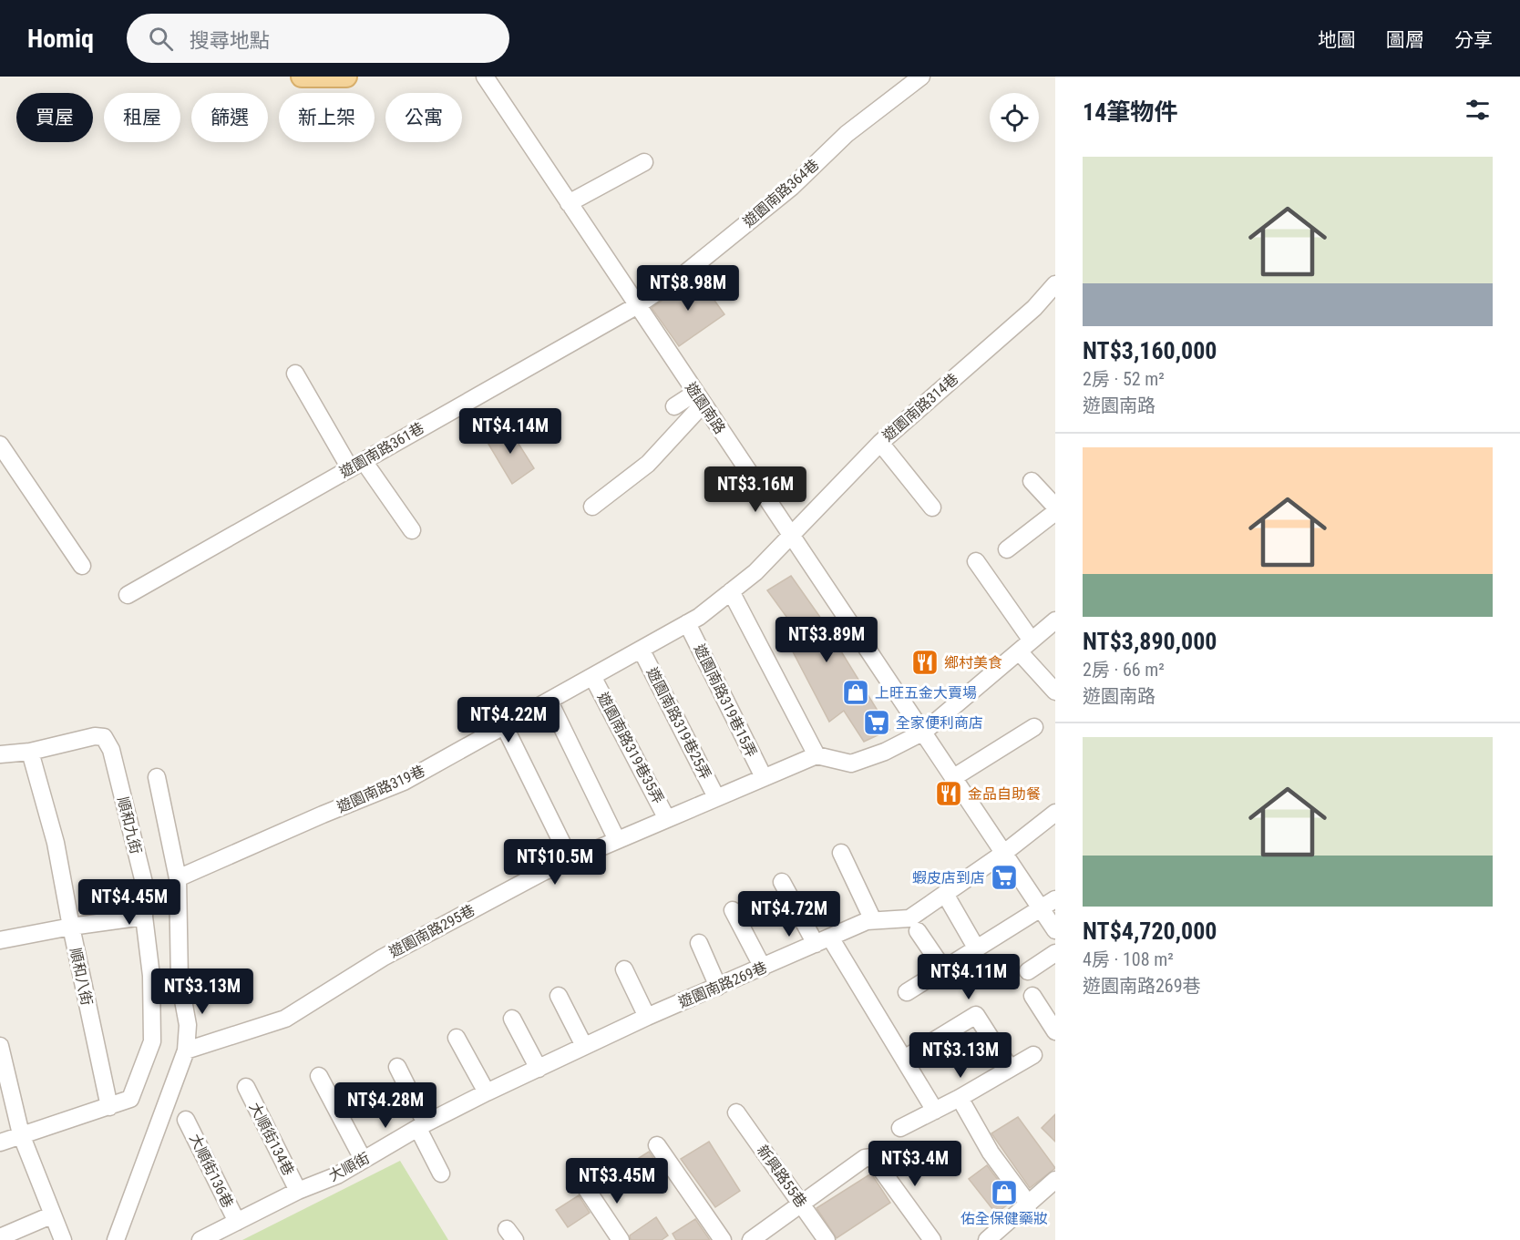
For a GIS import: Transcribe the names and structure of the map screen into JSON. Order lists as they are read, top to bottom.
{
  "streets": {
    "street": [
      "遊園南路364巷",
      "遊園南路314巷",
      "遊園南路",
      "遊園南路361巷",
      "遊園南路319巷15弄",
      "遊園南路319巷25弄",
      "遊園南路319巷35弄",
      "遊園南路319巷",
      "順和九街",
      "遊園南路295巷",
      "順和八街",
      "遊園南路269巷",
      "大順街134巷",
      "大順街",
      "大順街136巷",
      "新興路55巷"
    ]
  },
  "crossings": [
    ["遊園南路364巷", "遊園南路"],
    ["遊園南路364巷", "遊園南路361巷"],
    ["遊園南路314巷", "遊園南路"],
    ["遊園南路314巷", "遊園南路319巷"],
    ["遊園南路", "遊園南路361巷"],
    ["遊園南路", "遊園南路319巷"],
    ["遊園南路", "遊園南路269巷"],
    ["遊園南路319巷15弄", "遊園南路319巷"],
    ["遊園南路319巷15弄", "遊園南路295巷"],
    ["遊園南路319巷25弄", "遊園南路319巷"],
    ["遊園南路319巷25弄", "遊園南路295巷"],
    ["遊園南路319巷35弄", "遊園南路319巷"],
    ["遊園南路319巷35弄", "遊園南路295巷"],
    ["順和九街", "順和八街"],
    ["遊園南路269巷", "大順街"],
    ["大順街134巷", "大順街"],
    ["大順街", "大順街136巷"]
  ],
  "places": {
    "restaurant": ["鄉村美食", "金品自助餐"],
    "shop": ["上旺五金大賣場", "佑全保健藥妝"],
    "supermarket": ["全家便利商店", "蝦皮店到店"]
  },
  "page": {
    "header": "Homiq",
    "search": "搜尋地點",
    "nav": ["地圖", "圖層", "分享"],
    "heading": "14筆物件",
    "chip": [
      "買屋",
      "租屋",
      "篩選",
      "新上架",
      "公寓"
    ],
    "list": [
      {
        "name": "NT$3,160,000",
        "note": "2房 · 52 m² · 遊園南路"
      },
      {
        "name": "NT$3,890,000",
        "note": "2房 · 66 m² · 遊園南路"
      },
      {
        "name": "NT$4,720,000",
        "note": "4房 · 108 m² · 遊園南路269巷"
      }
    ],
    "price": [
      "NT$8.98M",
      "NT$4.14M",
      "NT$3.16M",
      "NT$3.89M",
      "NT$4.22M",
      "NT$10.5M",
      "NT$4.45M",
      "NT$4.72M",
      "NT$4.11M",
      "NT$3.13M",
      "NT$3.13M",
      "NT$4.28M",
      "NT$3.4M",
      "NT$3.45M"
    ]
  }
}
